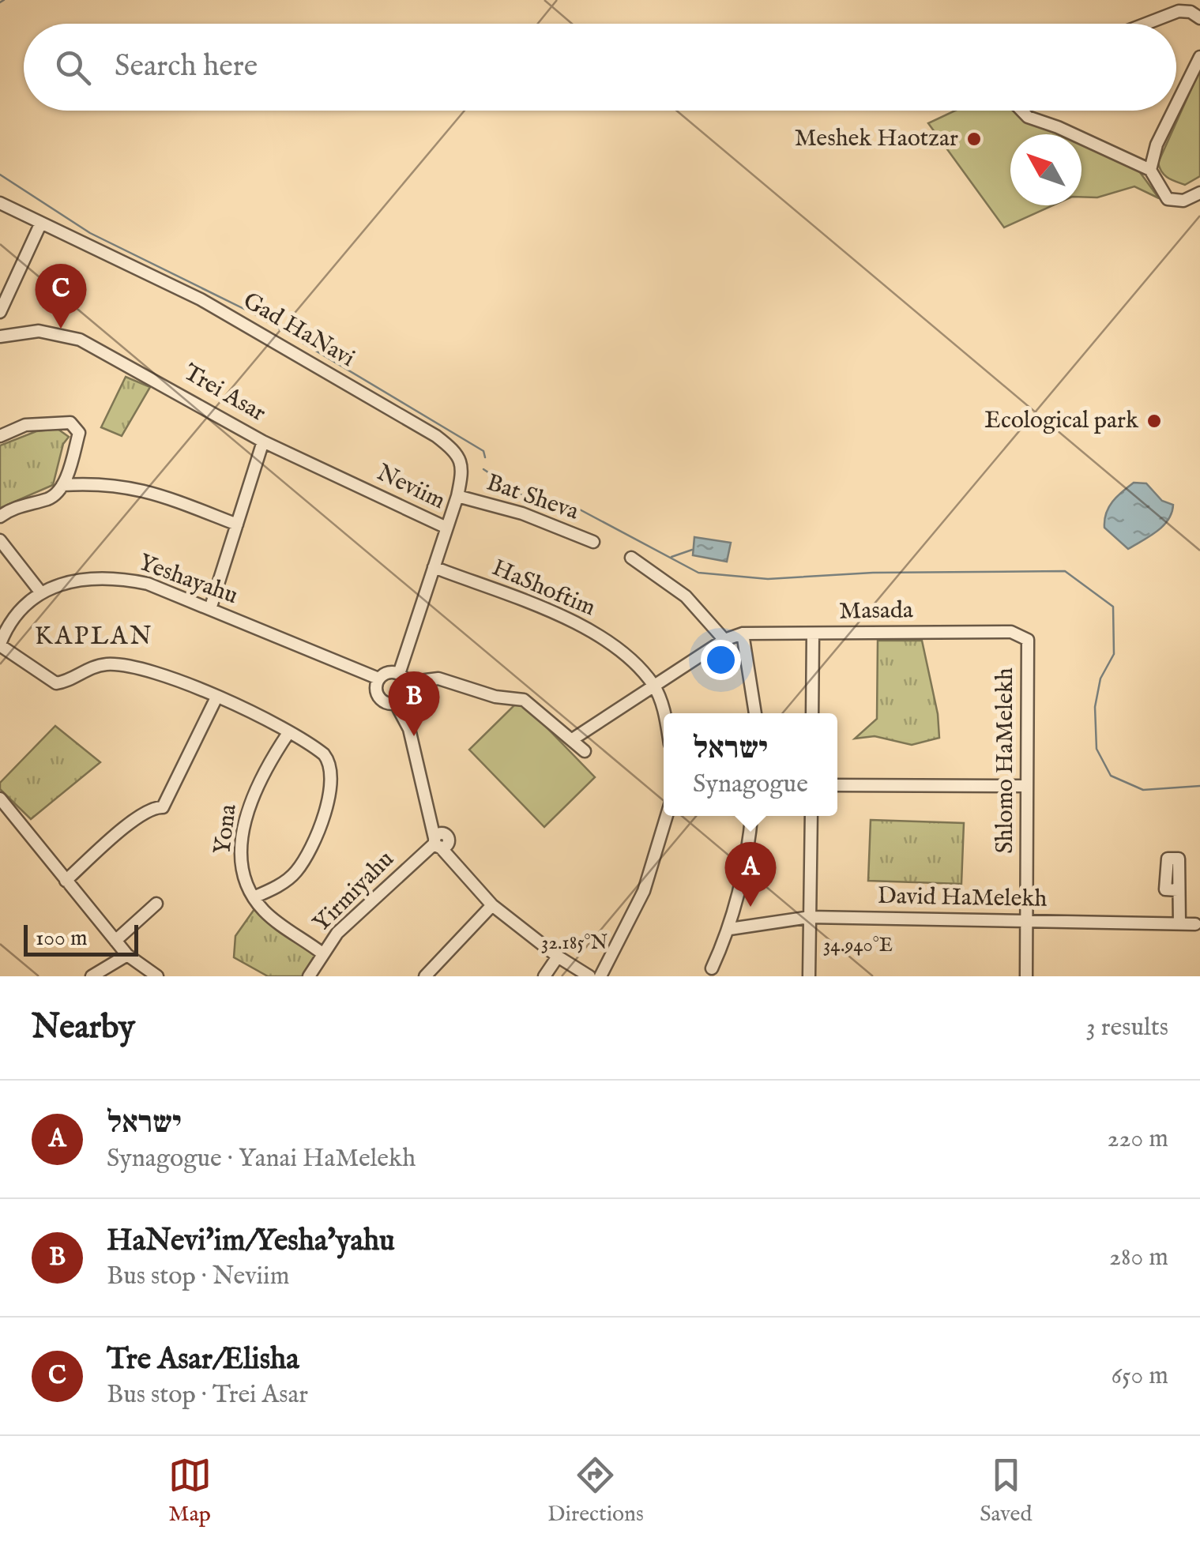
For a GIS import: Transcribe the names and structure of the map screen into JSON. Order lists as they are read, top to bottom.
{
  "streets": {
    "street": [
      "Gad HaNavi",
      "Trei Asar",
      "Neviim",
      "Bat Sheva",
      "Yeshayahu",
      "HaShoftim",
      "Masada",
      "Shlomo HaMelekh",
      "Yona",
      "Yirmiyahu",
      "David HaMelekh"
    ]
  },
  "crossings": [
    ["Gad HaNavi", "Neviim"],
    ["Gad HaNavi", "Bat Sheva"],
    ["Trei Asar", "Neviim"],
    ["Trei Asar", "Yeshayahu"],
    ["Neviim", "Yeshayahu"],
    ["Neviim", "HaShoftim"],
    ["HaShoftim", "Masada"],
    ["Masada", "Shlomo HaMelekh"],
    ["Shlomo HaMelekh", "David HaMelekh"],
    ["Yona", "Yirmiyahu"]
  ],
  "districts": ["KAPLAN"],
  "places": ["Meshek Haotzar", "Ecological park"],
  "scale_bar": "100 m",
  "north": "top left",
  "page": {
    "search": "Search here",
    "pins": ["C", "B", "A"],
    "popup": ["ישראל", "Synagogue"],
    "scale": "100 m",
    "heading": ["Nearby", "3 results"],
    "list": [
      {
        "mark": "A",
        "name": "ישראל",
        "note": "Synagogue · Yanai HaMelekh",
        "value": "220 m"
      },
      {
        "mark": "B",
        "name": "HaNevi'im/Yesha'yahu",
        "note": "Bus stop · Neviim",
        "value": "280 m"
      },
      {
        "mark": "C",
        "name": "Tre Asar/Elisha",
        "note": "Bus stop · Trei Asar",
        "value": "650 m"
      }
    ],
    "nav": ["Map", "Directions", "Saved"]
  },
  "coordinates": ["32.185°N", "34.940°E"]
}
